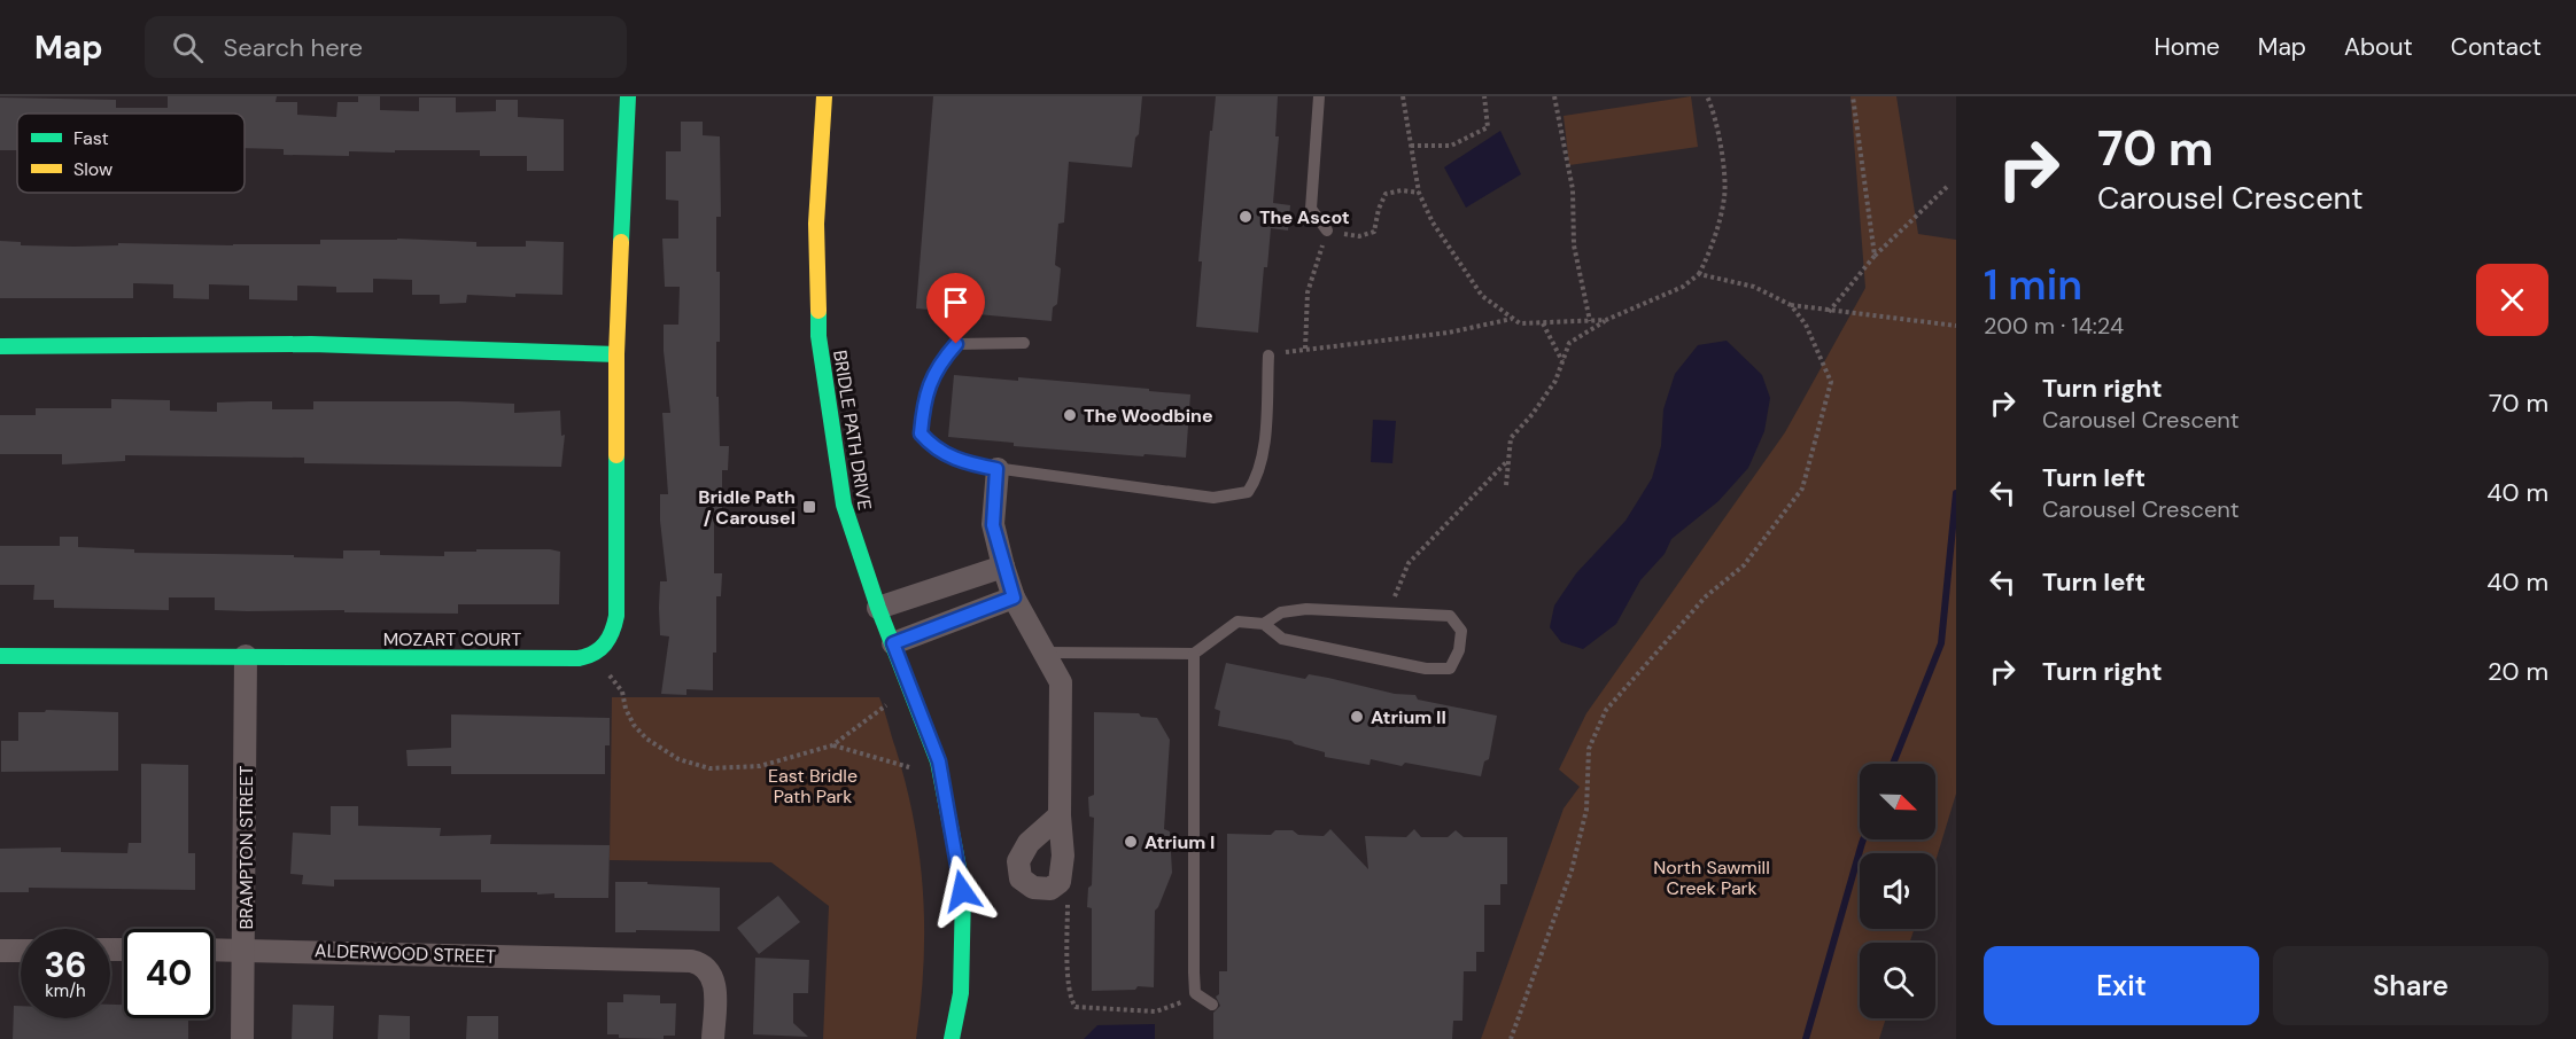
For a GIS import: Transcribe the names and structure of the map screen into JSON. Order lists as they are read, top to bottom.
{
  "streets": {
    "street": [
      "BRIDLE PATH DRIVE",
      "MOZART COURT",
      "BRAMPTON STREET",
      "ALDERWOOD STREET"
    ]
  },
  "crossings": [
    ["MOZART COURT", "BRAMPTON STREET"],
    ["BRAMPTON STREET", "ALDERWOOD STREET"]
  ],
  "parks": ["East Bridle Path Park", "North Sawmill Creek Park"],
  "places": {
    "other": [
      "The Ascot",
      "The Woodbine",
      "Atrium II",
      "Atrium I"
    ],
    "transit": ["Bridle Path / Carousel"]
  },
  "legend": ["Fast", "Slow"],
  "north": "bottom right",
  "page": {
    "header": "Map",
    "search": "Search here",
    "nav": [
      "Home",
      "Map",
      "About",
      "Contact"
    ],
    "turn": ["70 m", "Carousel Crescent"],
    "heading": ["1 min", "200 m · 14:24"],
    "list": [
      {
        "name": "Turn right",
        "note": "Carousel Crescent",
        "value": "70 m"
      },
      {
        "name": "Turn left",
        "note": "Carousel Crescent",
        "value": "40 m"
      },
      {
        "name": "Turn left",
        "value": "40 m"
      },
      {
        "name": "Turn right",
        "value": "20 m"
      }
    ],
    "speed": "36 km/h",
    "limit": "40",
    "buttons": ["Exit", "Share"]
  }
}
